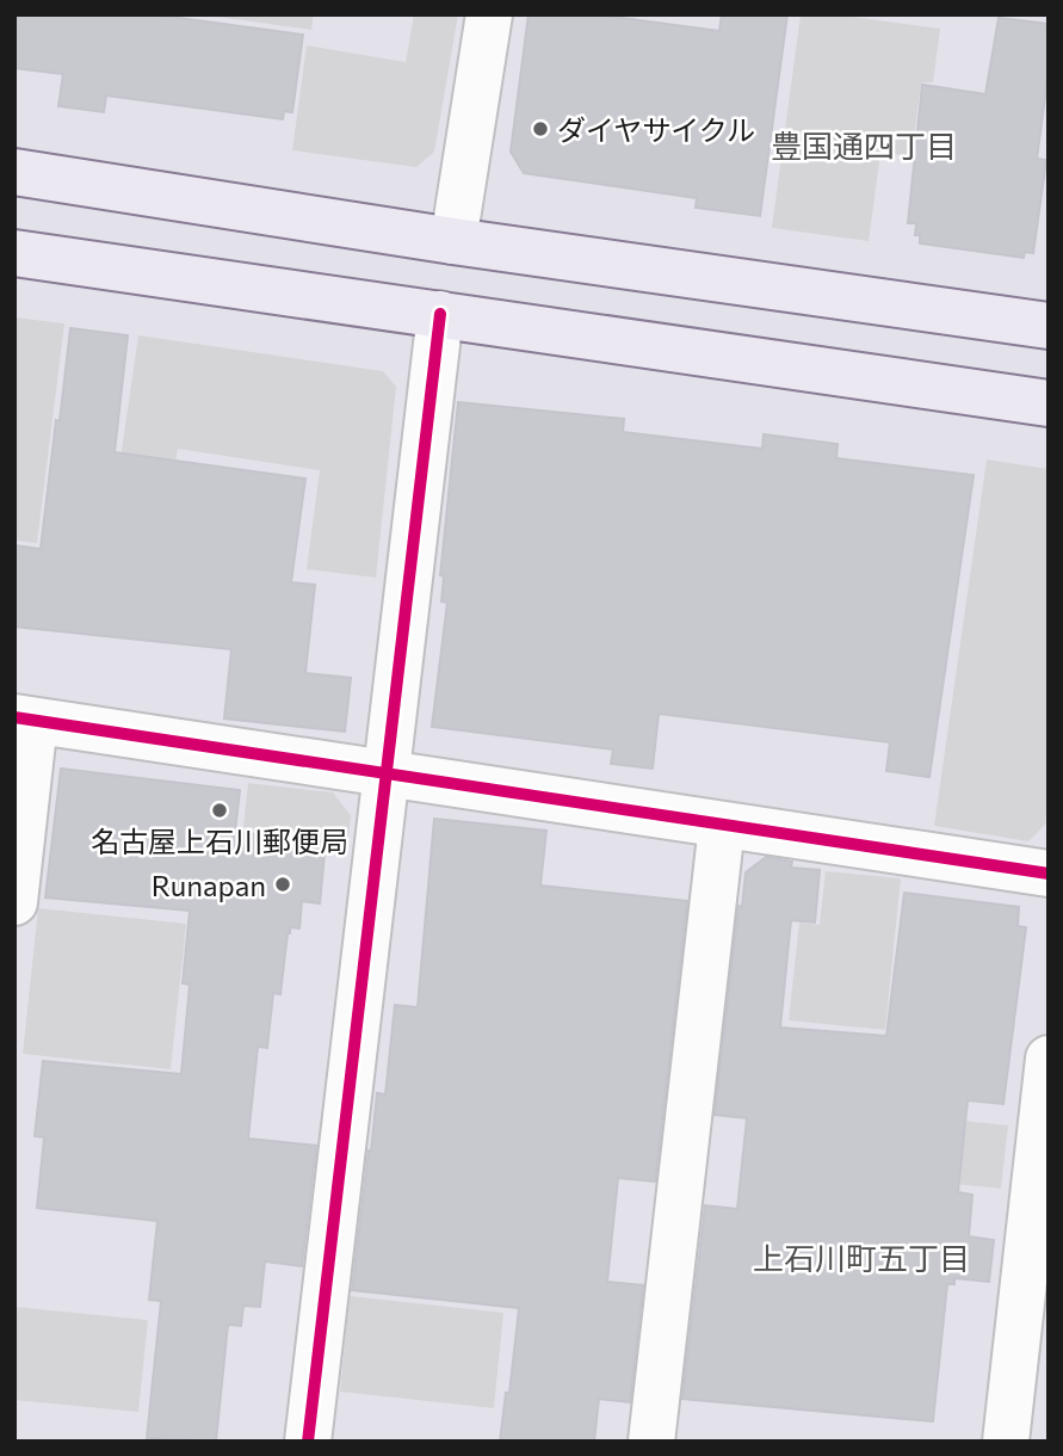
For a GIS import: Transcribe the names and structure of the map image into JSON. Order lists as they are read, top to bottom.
{
  "districts": ["豊国通四丁目", "上石川町五丁目"],
  "places": ["ダイヤサイクル", "名古屋上石川郵便局", "Runapan"]
}
